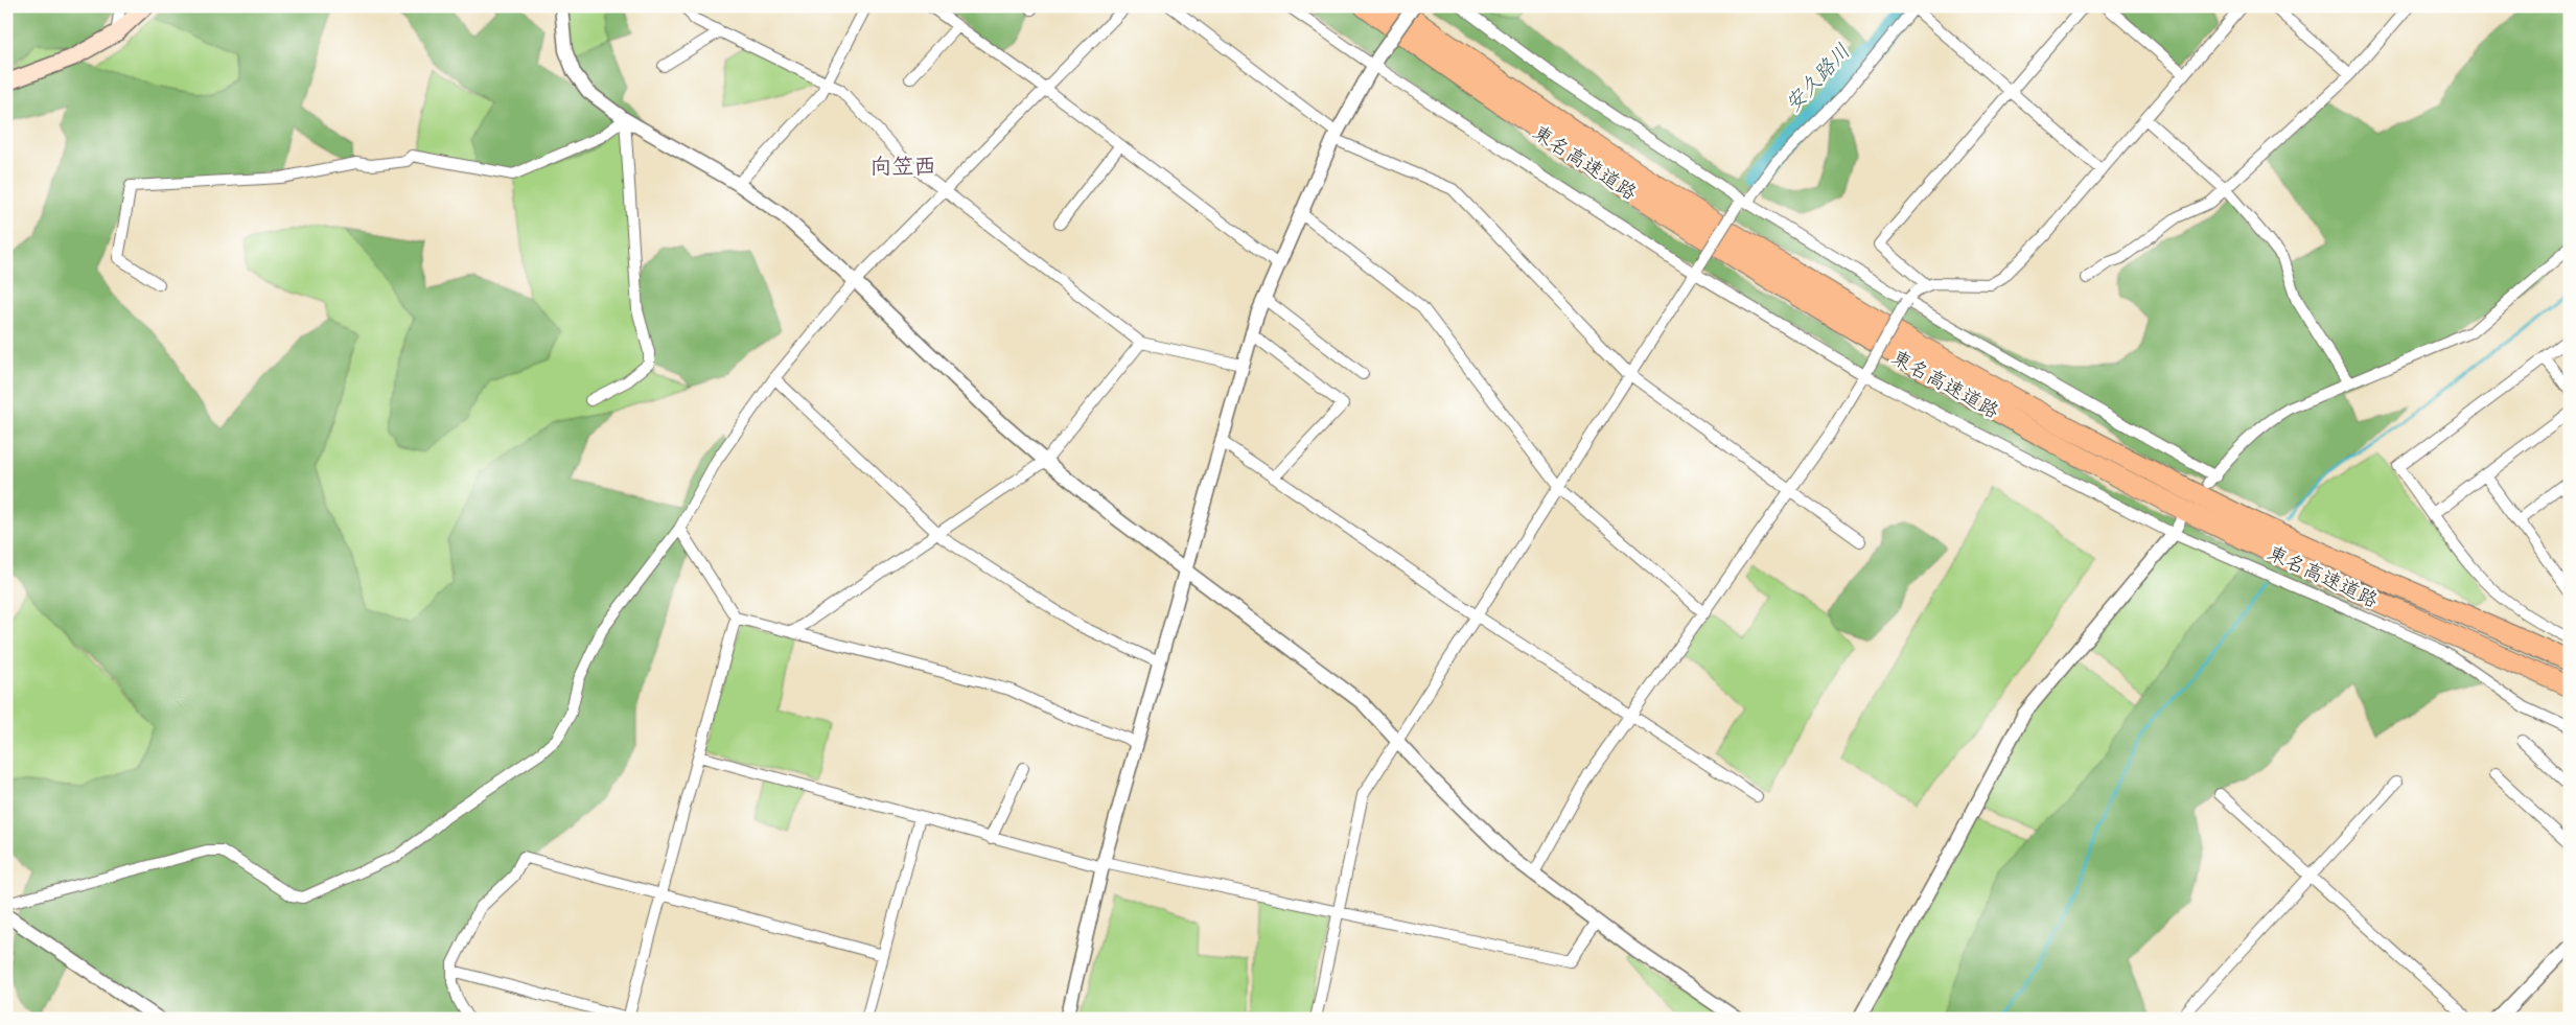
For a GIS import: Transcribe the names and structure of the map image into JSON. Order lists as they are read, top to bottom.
{
  "streets": {
    "highway": ["東名高速道路"]
  },
  "districts": ["向笠西"],
  "water": ["安久路川"]
}
